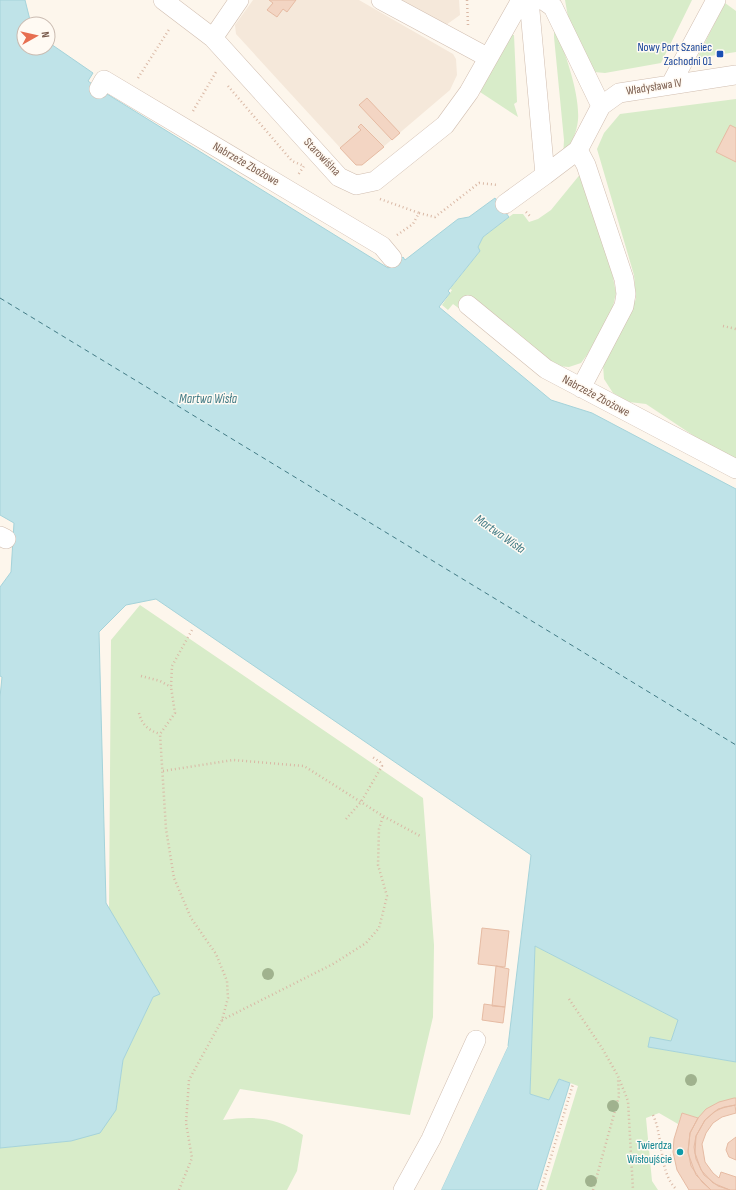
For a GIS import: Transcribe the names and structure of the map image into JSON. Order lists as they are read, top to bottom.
{
  "streets": {
    "street": ["Władysława IV", "Starowiślna", "Nabrzeże Zbożowe"]
  },
  "water": ["Martwa Wisła"],
  "places": {
    "transit": ["Nowy Port Szaniec Zachodni 01"],
    "other": ["Twierdza Wisłoujście"]
  },
  "north": "right"
}
